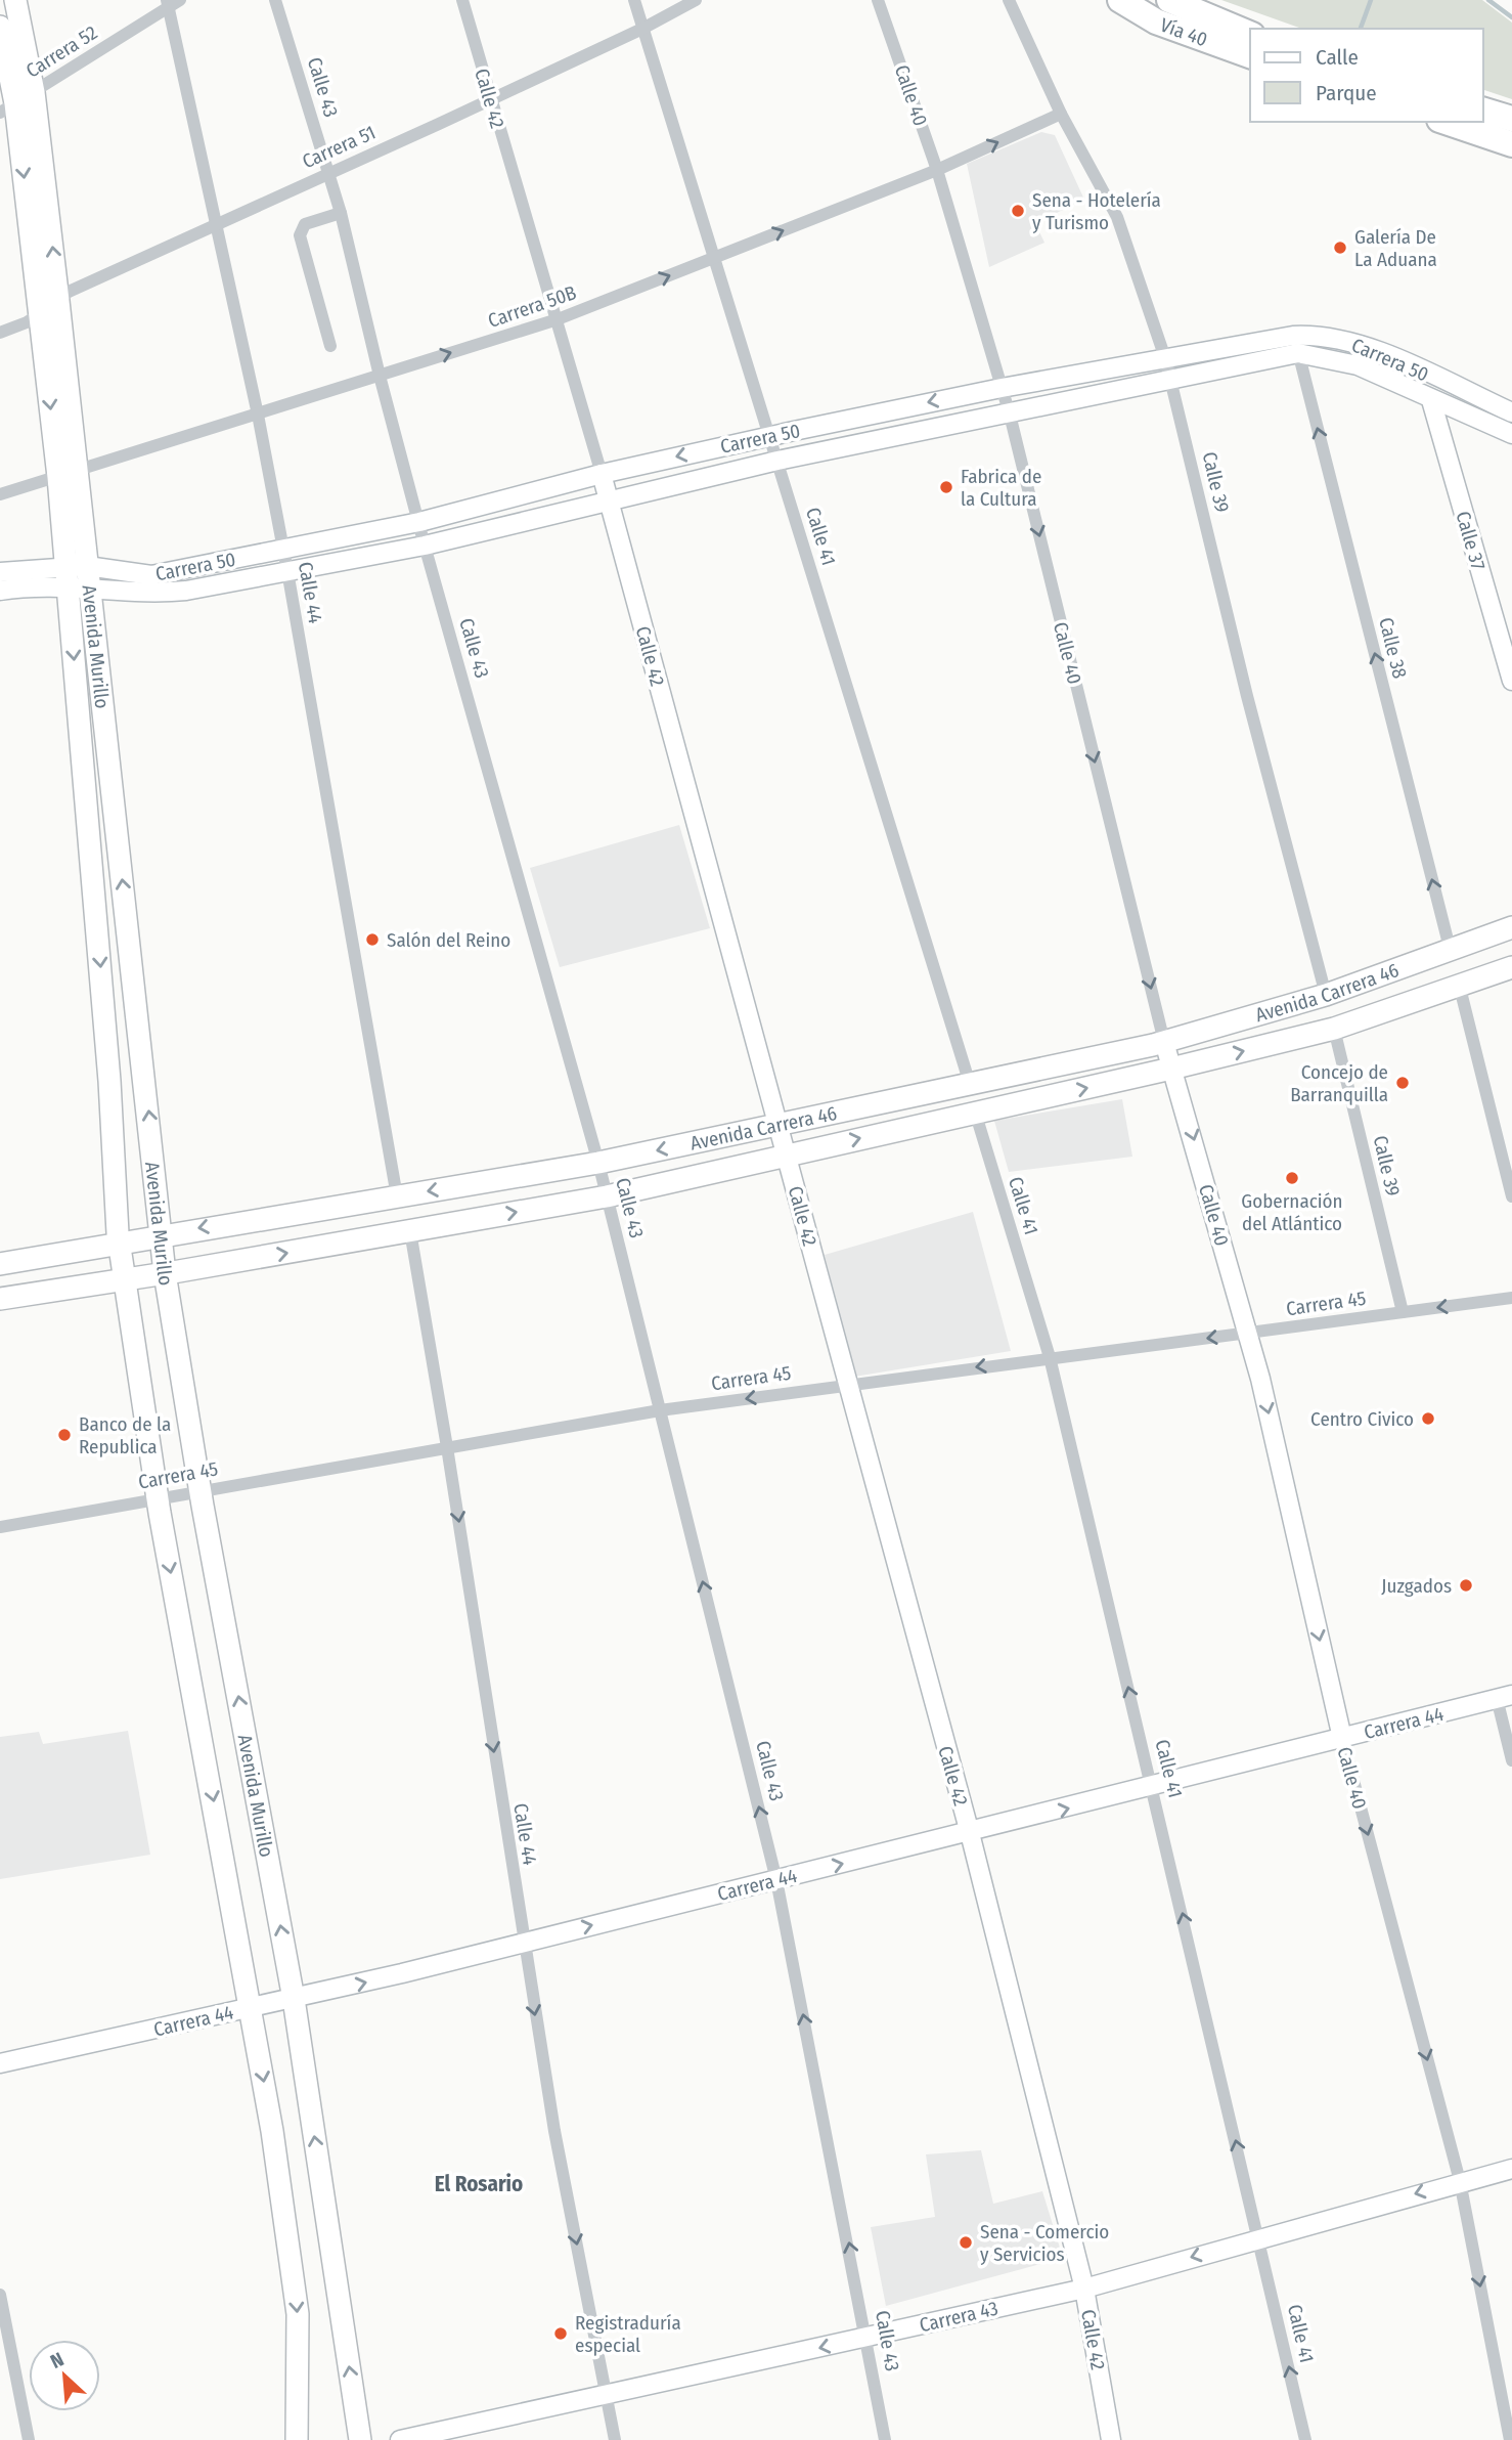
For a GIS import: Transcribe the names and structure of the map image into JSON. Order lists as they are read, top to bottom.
{
  "streets": {
    "highway": ["Vía 40"],
    "main road": ["Avenida Murillo", "Avenida Carrera 46"],
    "street": [
      "Carrera 52",
      "Calle 43",
      "Calle 40",
      "Calle 42",
      "Carrera 51",
      "Carrera 50B",
      "Carrera 50",
      "Calle 39",
      "Calle 41",
      "Calle 37",
      "Calle 44",
      "Calle 38",
      "Carrera 45",
      "Carrera 44",
      "Carrera 43"
    ]
  },
  "crossings": [
    ["Carrera 52", "Calle 44"],
    ["Carrera 52", "Avenida Murillo"],
    ["Calle 43", "Carrera 51"],
    ["Calle 43", "Carrera 50B"],
    ["Calle 43", "Carrera 50"],
    ["Calle 43", "Avenida Carrera 46"],
    ["Calle 43", "Carrera 45"],
    ["Calle 43", "Carrera 44"],
    ["Calle 43", "Carrera 43"],
    ["Calle 40", "Carrera 50B"],
    ["Calle 40", "Carrera 50"],
    ["Calle 40", "Avenida Carrera 46"],
    ["Calle 40", "Carrera 45"],
    ["Calle 40", "Carrera 44"],
    ["Calle 40", "Carrera 43"],
    ["Calle 42", "Carrera 51"],
    ["Calle 42", "Carrera 50B"],
    ["Calle 42", "Carrera 50"],
    ["Calle 42", "Avenida Carrera 46"],
    ["Calle 42", "Carrera 45"],
    ["Calle 42", "Carrera 44"],
    ["Calle 42", "Carrera 43"],
    ["Carrera 51", "Calle 41"],
    ["Carrera 51", "Calle 44"],
    ["Carrera 51", "Avenida Murillo"],
    ["Carrera 50B", "Calle 39"],
    ["Carrera 50B", "Calle 41"],
    ["Carrera 50B", "Calle 44"],
    ["Carrera 50B", "Avenida Murillo"],
    ["Carrera 50", "Calle 39"],
    ["Carrera 50", "Calle 41"],
    ["Carrera 50", "Calle 37"],
    ["Carrera 50", "Calle 44"],
    ["Carrera 50", "Avenida Murillo"],
    ["Carrera 50", "Calle 38"],
    ["Calle 39", "Avenida Carrera 46"],
    ["Calle 39", "Carrera 45"],
    ["Calle 41", "Avenida Carrera 46"],
    ["Calle 41", "Carrera 45"],
    ["Calle 41", "Carrera 44"],
    ["Calle 41", "Carrera 43"],
    ["Calle 44", "Avenida Carrera 46"],
    ["Calle 44", "Carrera 45"],
    ["Calle 44", "Carrera 44"],
    ["Calle 44", "Carrera 43"],
    ["Avenida Murillo", "Avenida Carrera 46"],
    ["Avenida Murillo", "Carrera 45"],
    ["Avenida Murillo", "Carrera 44"],
    ["Calle 38", "Avenida Carrera 46"]
  ],
  "one_way": [
    "Calle 43",
    "Calle 40",
    "Carrera 50B",
    "Calle 41",
    "Calle 44",
    "Calle 38",
    "Carrera 45",
    "Carrera 44",
    "Carrera 43"
  ],
  "districts": ["El Rosario"],
  "places": [
    "Sena - Hotelería y Turismo",
    "Galería De La Aduana",
    "Fabrica de la Cultura",
    "Salón del Reino",
    "Concejo de Barranquilla",
    "Gobernación del Atlántico",
    "Centro Civico",
    "Banco de la Republica",
    "Juzgados",
    "Sena - Comercio y Servicios",
    "Registraduría especial"
  ],
  "legend": ["Calle", "Parque"],
  "north": "top left"
}
